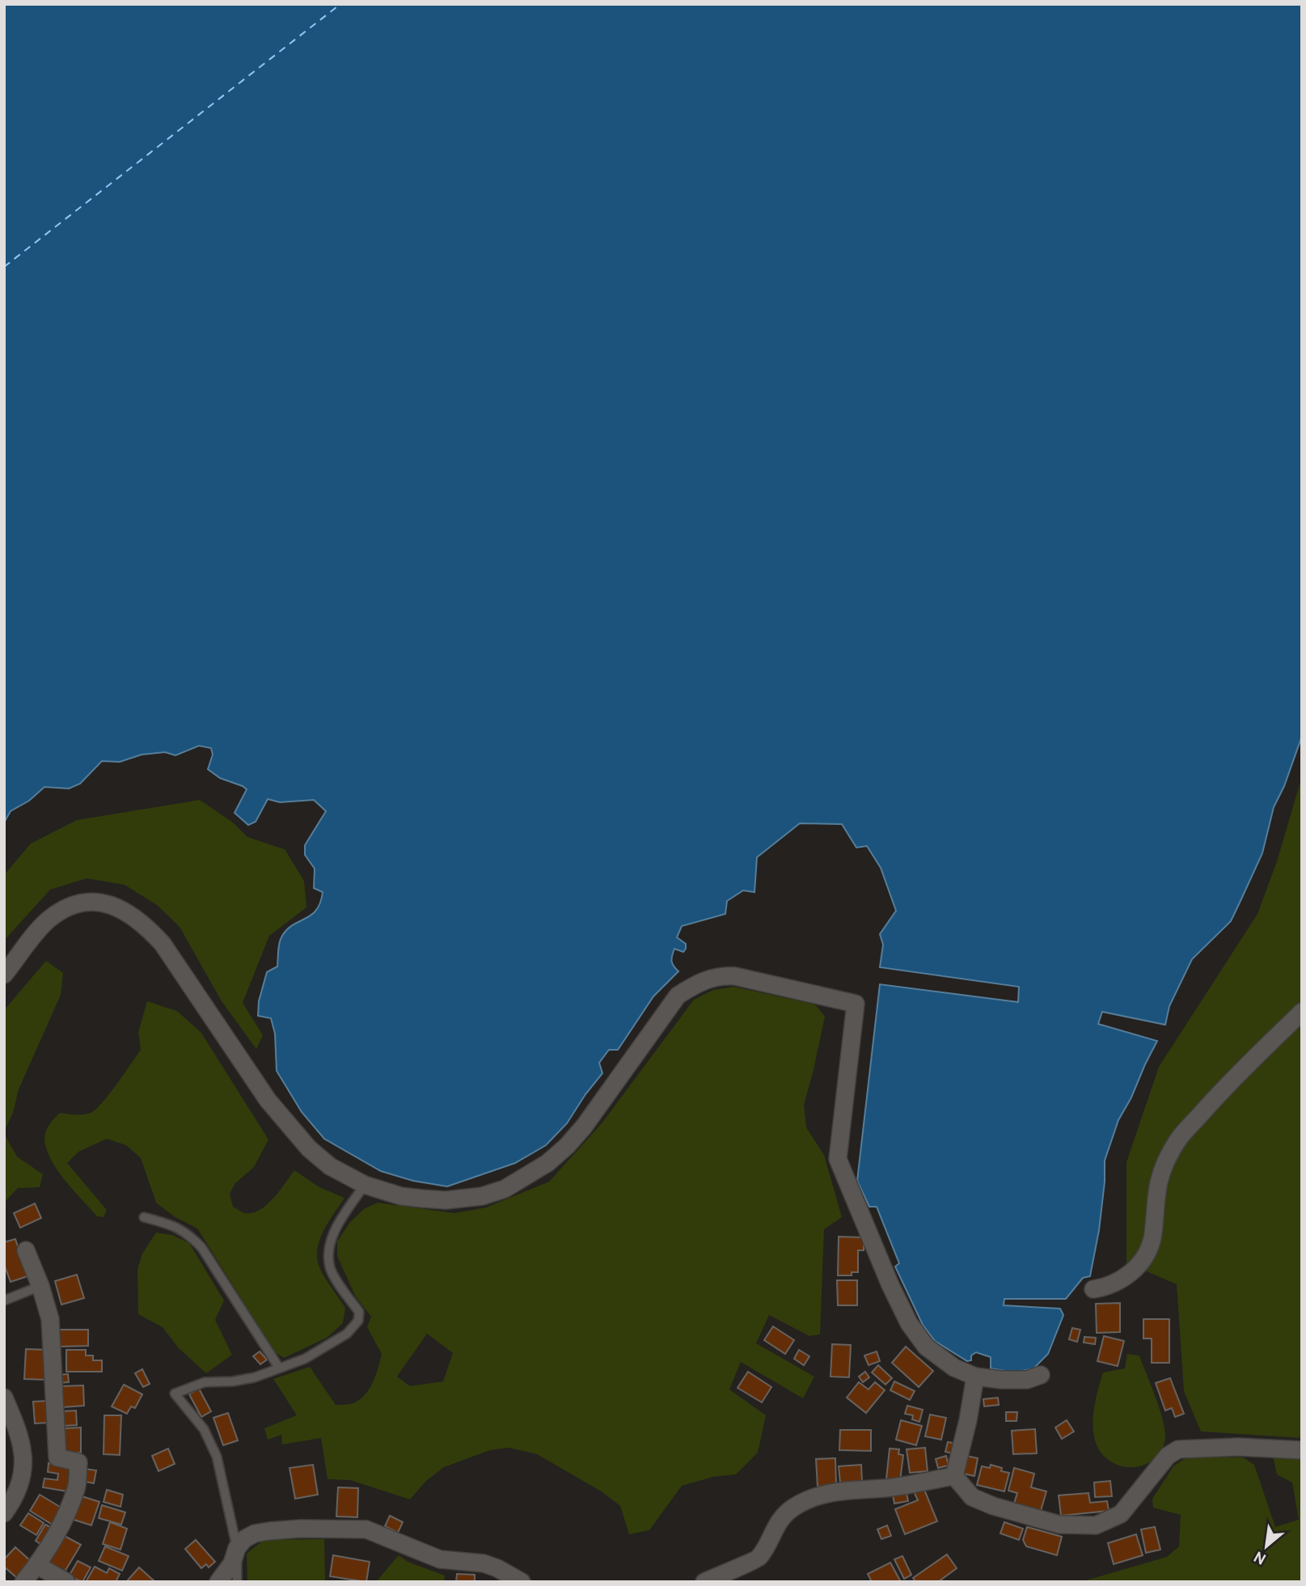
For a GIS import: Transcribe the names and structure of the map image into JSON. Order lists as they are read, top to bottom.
{
  "north": "bottom left"
}
